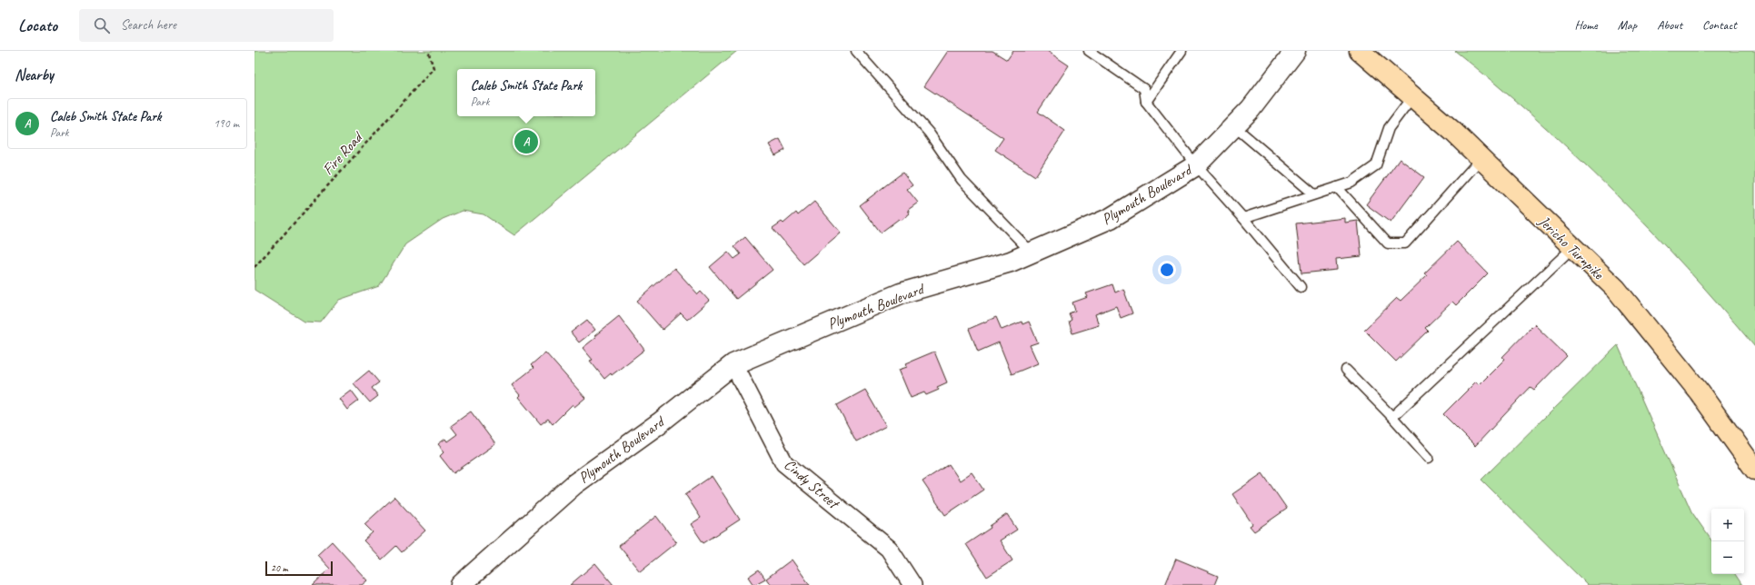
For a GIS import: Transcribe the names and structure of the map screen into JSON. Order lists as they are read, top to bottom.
{
  "streets": {
    "main road": ["Plymouth Boulevard", "Jericho Turnpike"],
    "street": ["Cindy Street"],
    "path": ["Fire Road"]
  },
  "crossings": [
    ["Plymouth Boulevard", "Cindy Street"]
  ],
  "scale_bar": "20 m",
  "page": {
    "header": "Locato",
    "search": "Search here",
    "nav": [
      "Home",
      "Map",
      "About",
      "Contact"
    ],
    "heading": "Nearby",
    "popup": ["Caleb Smith State Park", "Park"],
    "list": [
      {
        "mark": "A",
        "name": "Caleb Smith State Park",
        "note": "Park",
        "value": "190 m"
      }
    ],
    "pins": "A",
    "map_buttons": ["+", "−"],
    "scale": "20 m"
  }
}
